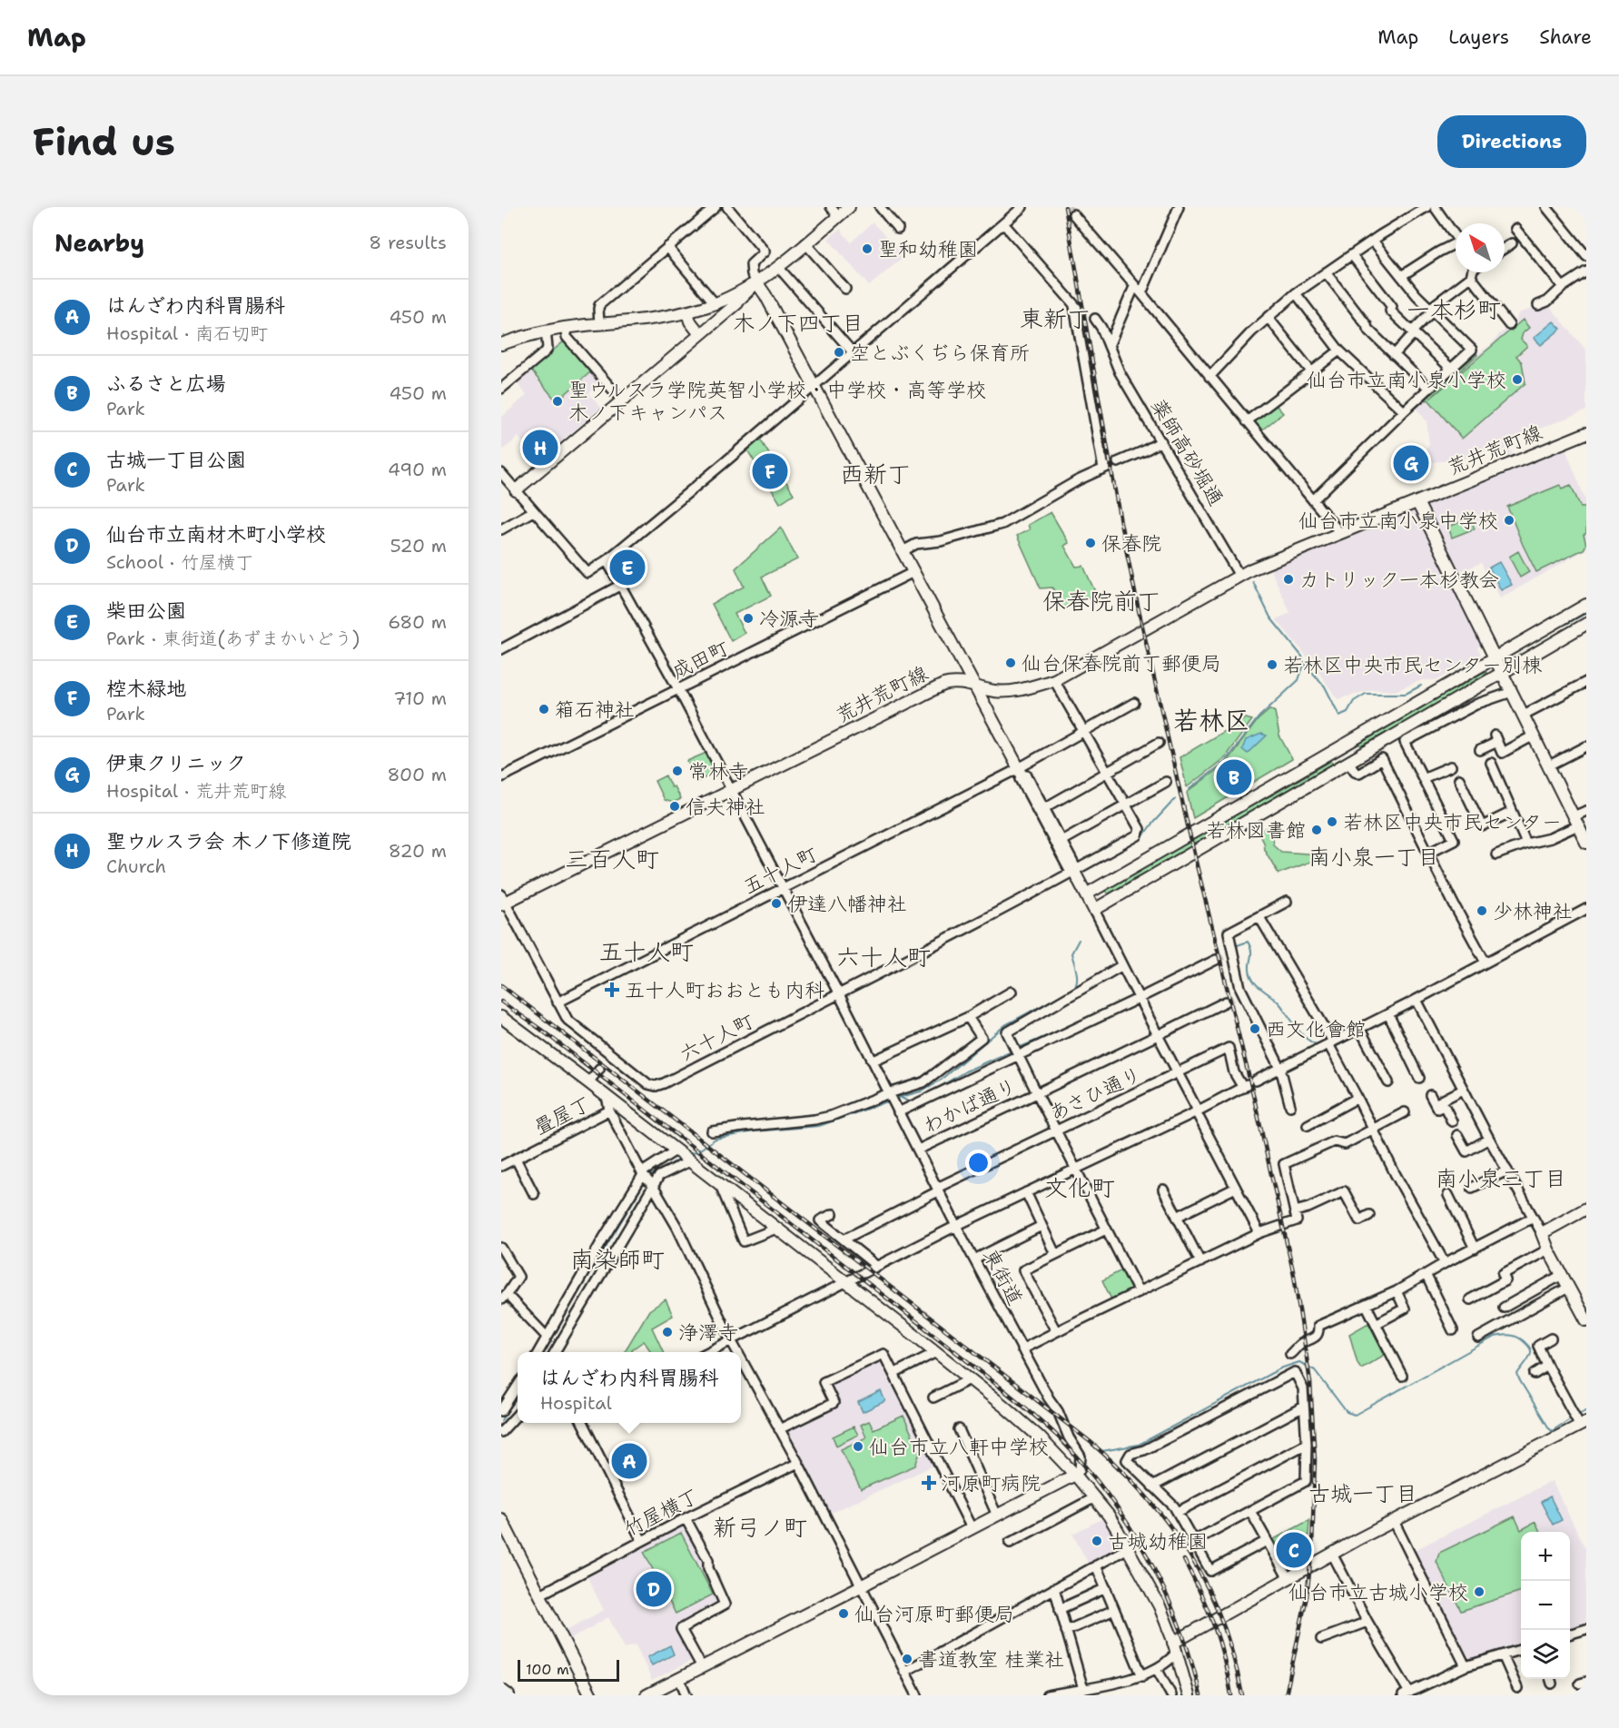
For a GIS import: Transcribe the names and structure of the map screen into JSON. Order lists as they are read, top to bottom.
{
  "streets": {
    "street": [
      "荒井荒町線",
      "薬師高砂堀通",
      "成田町",
      "五十人町",
      "六十人町",
      "あさひ通り",
      "わかば通り",
      "畳屋丁",
      "東街道",
      "竹屋横丁"
    ]
  },
  "crossings": [
    ["荒井荒町線", "薬師高砂堀通"],
    ["荒井荒町線", "六十人町"],
    ["五十人町", "六十人町"],
    ["あさひ通り", "東街道"],
    ["わかば通り", "東街道"]
  ],
  "districts": [
    "一本杉町",
    "東新丁",
    "木ノ下四丁目",
    "西新丁",
    "保春院前丁",
    "若林区",
    "南小泉一丁目",
    "三百人町",
    "五十人町",
    "六十人町",
    "南小泉三丁目",
    "文化町",
    "南染師町",
    "古城一丁目",
    "新弓ノ町"
  ],
  "places": {
    "other": [
      "聖和幼稚園",
      "空とぶくぢら保育所",
      "仙台市立南小泉小学校",
      "聖ウルスラ学院英智小学校・中学校・高等学校 木ノ下キャンパス",
      "仙台市立南小泉中学校",
      "保春院",
      "カトリック一本杉教会",
      "冷源寺",
      "仙台保春院前丁郵便局",
      "若林区中央市民センター別棟",
      "箱石神社",
      "常林寺",
      "信夫神社",
      "若林区中央市民センター",
      "若林図書館",
      "伊達八幡神社",
      "少林神社",
      "西文化會館",
      "浄澤寺",
      "仙台市立八軒中学校",
      "古城幼稚園",
      "仙台市立古城小学校",
      "仙台河原町郵便局",
      "書道教室 桂業社"
    ],
    "health": ["五十人町おおとも内科", "河原町病院"]
  },
  "scale_bar": "100 m",
  "north": "top left",
  "page": {
    "header": "Map",
    "nav": ["Map", "Layers", "Share"],
    "buttons": "Directions",
    "title": "Find us",
    "heading": ["Nearby", "8 results"],
    "list": [
      {
        "mark": "A",
        "name": "はんざわ内科胃腸科",
        "note": "Hospital · 南石切町",
        "value": "450 m"
      },
      {
        "mark": "B",
        "name": "ふるさと広場",
        "note": "Park",
        "value": "450 m"
      },
      {
        "mark": "C",
        "name": "古城一丁目公園",
        "note": "Park",
        "value": "490 m"
      },
      {
        "mark": "D",
        "name": "仙台市立南材木町小学校",
        "note": "School · 竹屋横丁",
        "value": "520 m"
      },
      {
        "mark": "E",
        "name": "柴田公園",
        "note": "Park · 東街道(あずまかいどう)",
        "value": "680 m"
      },
      {
        "mark": "F",
        "name": "椌木緑地",
        "note": "Park",
        "value": "710 m"
      },
      {
        "mark": "G",
        "name": "伊東クリニック",
        "note": "Hospital · 荒井荒町線",
        "value": "800 m"
      },
      {
        "mark": "H",
        "name": "聖ウルスラ会 木ノ下修道院",
        "note": "Church",
        "value": "820 m"
      }
    ],
    "pins": [
      "H",
      "G",
      "F",
      "E",
      "B",
      "A",
      "C",
      "D"
    ],
    "popup": ["はんざわ内科胃腸科", "Hospital"],
    "map_buttons": ["+", "−"],
    "scale": "100 m"
  }
}
